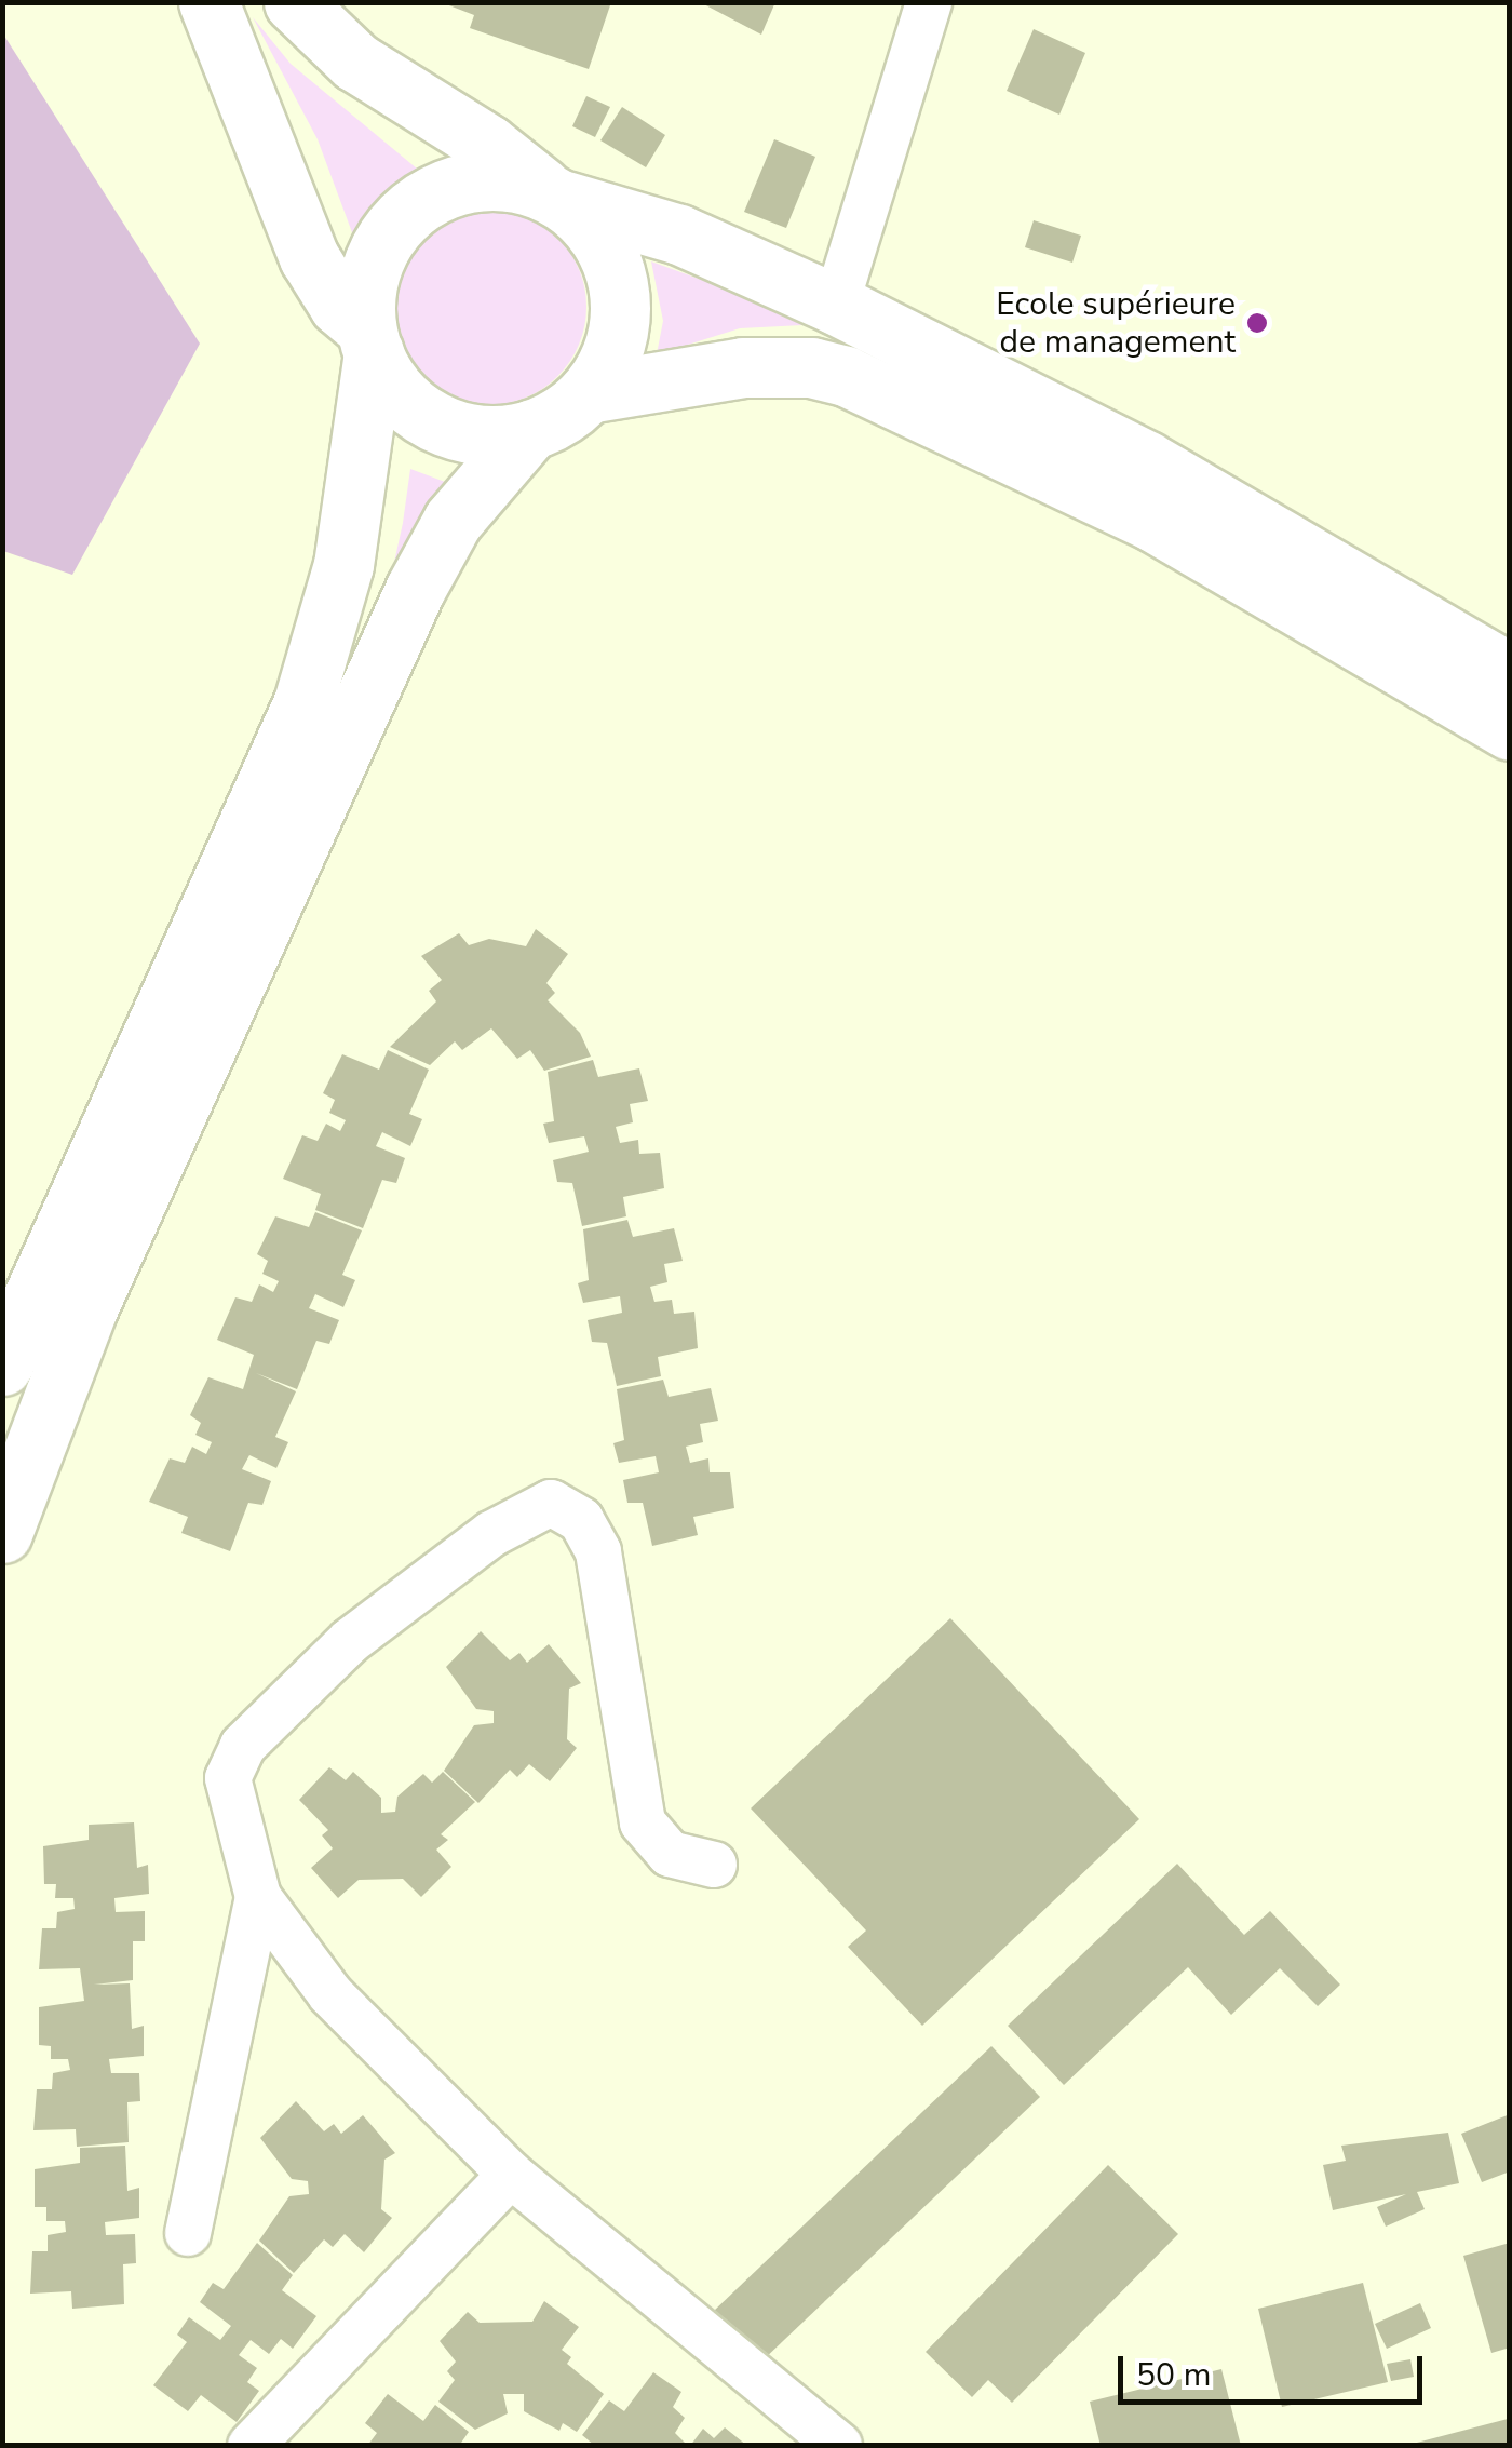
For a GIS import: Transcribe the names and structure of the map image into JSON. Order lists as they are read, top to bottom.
{
  "places": ["Ecole supérieure de management"],
  "scale_bar": "50 m"
}
